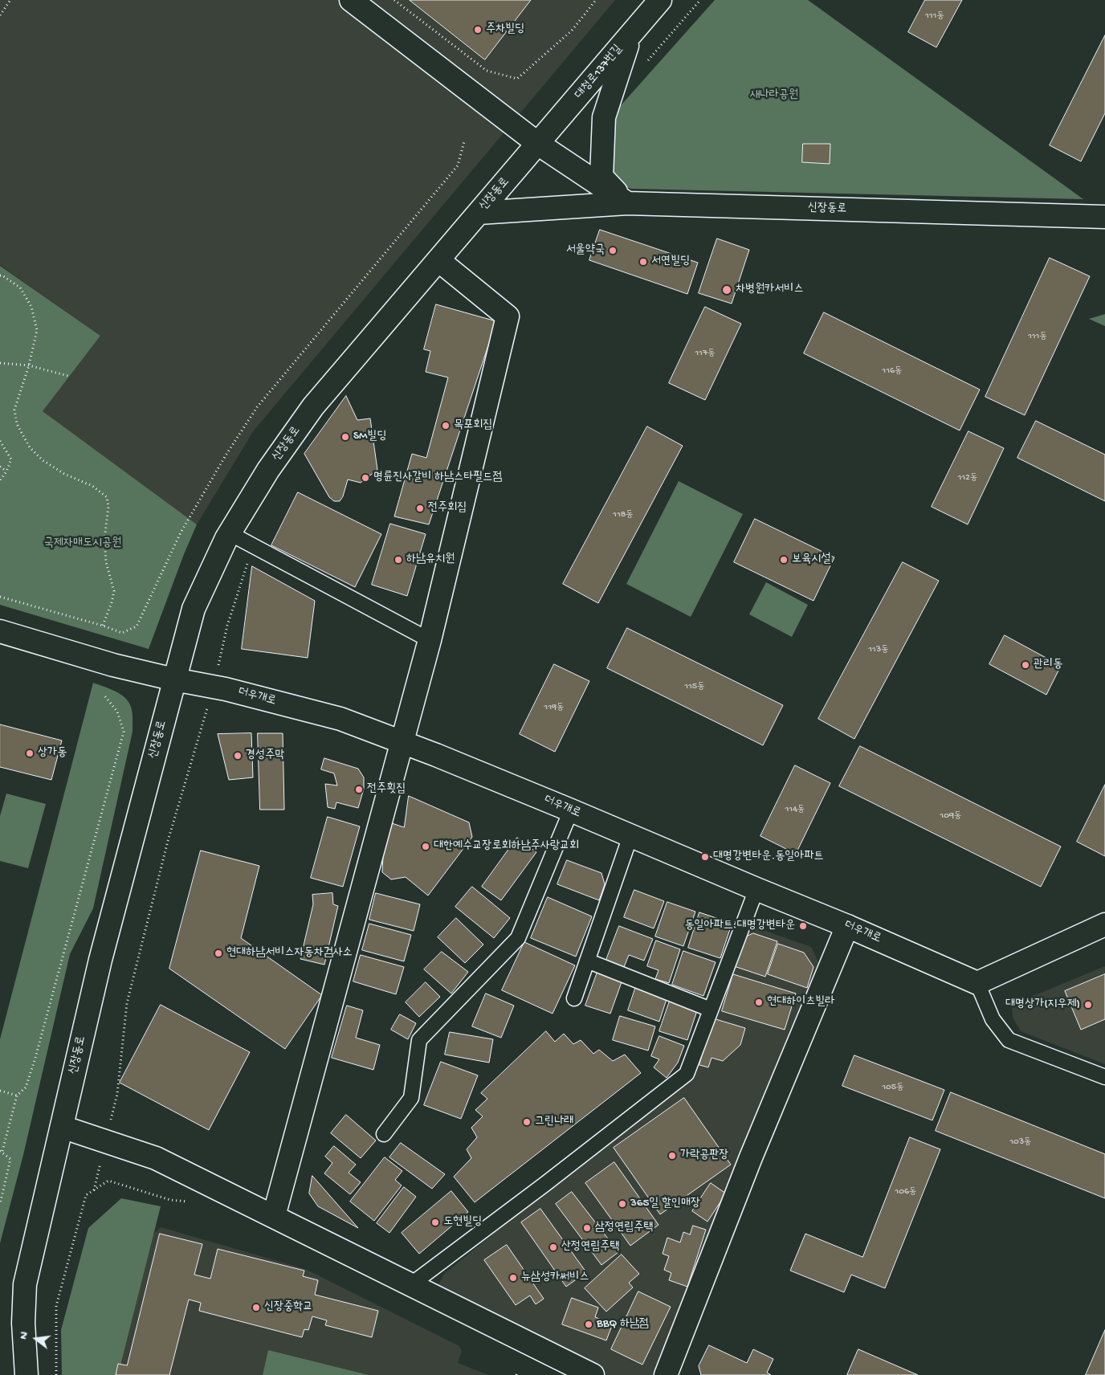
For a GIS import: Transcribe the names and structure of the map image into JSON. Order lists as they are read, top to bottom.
{
  "streets": {
    "street": ["대청로137번길", "신장동로", "더우개로"]
  },
  "crossings": [
    ["대청로137번길", "신장동로"],
    ["신장동로", "더우개로"]
  ],
  "parks": ["새나라공원", "국제자매도시공원"],
  "places": [
    "주차빌딩",
    "서울약국",
    "서연빌딩",
    "차병원카서비스",
    "목포회집",
    "SM빌딩",
    "명륜진사갈비 하남스타필드점",
    "전주회집",
    "하남유치원",
    "보육시설",
    "관리동",
    "상가동",
    "경성주막",
    "전주횟집",
    "대한예수교장로회하남주사랑교회",
    "대명강변타운.동일아파트",
    "동일아파트.대명강변타운",
    "현대하남서비스자동차검사소",
    "현대하이츠빌라",
    "대명상가(지우제)",
    "그린나래",
    "가락공판장",
    "365일 할인매장",
    "도현빌딩",
    "삼정연립주택",
    "산정연립주택",
    "뉴삼성카써비스",
    "신장중학교",
    "BBQ 하남점"
  ],
  "house_numbers": [
    "111동",
    "111동",
    "117동",
    "116동",
    "112동",
    "118동",
    "113동",
    "115동",
    "119동",
    "114동",
    "109동",
    "105동",
    "103동",
    "106동"
  ],
  "north": "left"
}
